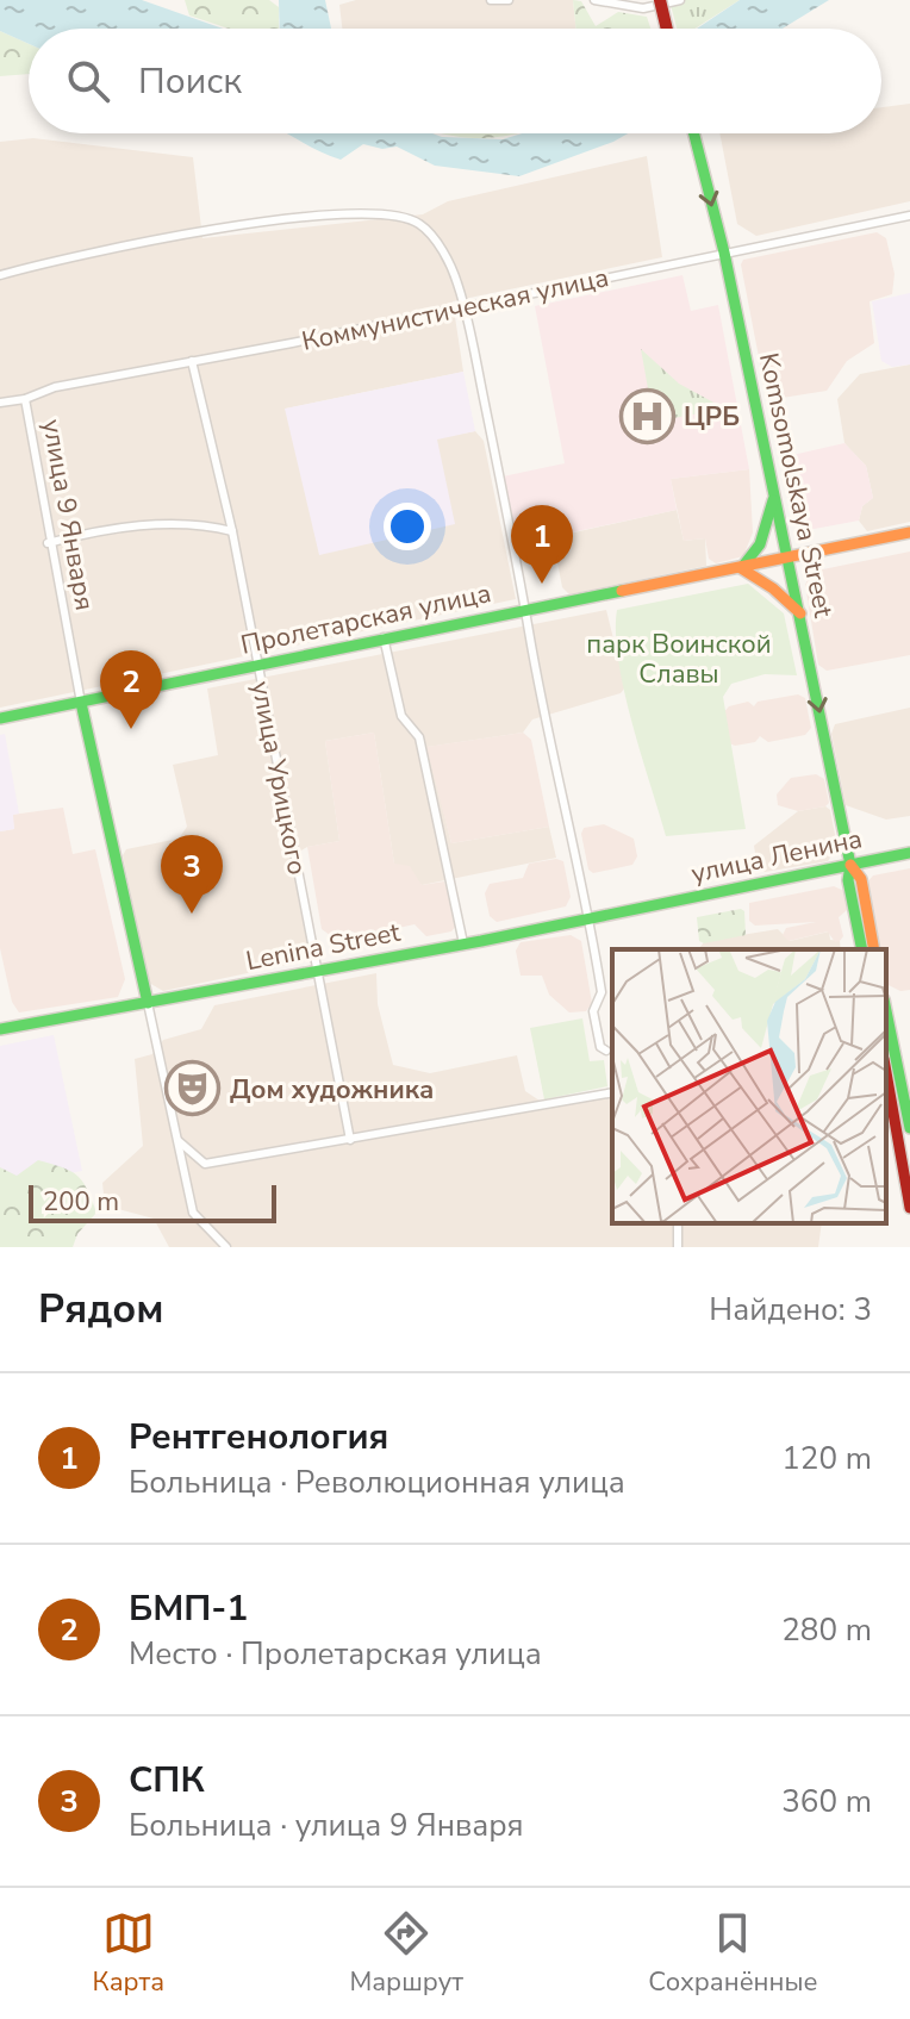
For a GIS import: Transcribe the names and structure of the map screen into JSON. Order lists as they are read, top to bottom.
{
  "streets": {
    "main road": [
      "Komsomolskaya Street",
      "улица 9 Января",
      "Пролетарская улица",
      "улица Ленина",
      "Lenina Street"
    ],
    "street": ["Коммунистическая улица", "улица Урицкого"]
  },
  "crossings": [
    ["Коммунистическая улица", "Komsomolskaya Street"],
    ["Коммунистическая улица", "улица 9 Января"],
    ["Коммунистическая улица", "улица Урицкого"],
    ["Komsomolskaya Street", "Пролетарская улица"],
    ["Komsomolskaya Street", "улица Ленина"],
    ["улица 9 Января", "Пролетарская улица"],
    ["улица 9 Января", "Lenina Street"],
    ["Пролетарская улица", "улица Урицкого"],
    ["улица Урицкого", "Lenina Street"],
    ["улица Ленина", "Lenina Street"]
  ],
  "one_way": ["Komsomolskaya Street"],
  "parks": ["парк Воинской Славы"],
  "places": {
    "hospital": ["ЦРБ"],
    "theatre": ["Дом художника"]
  },
  "scale_bar": "200 m",
  "page": {
    "search": "Поиск",
    "pins": ["1", "2", "3"],
    "scale": "200 m",
    "heading": ["Рядом", "Найдено: 3"],
    "list": [
      {
        "mark": "1",
        "name": "Рентгенология",
        "note": "Больница · Революционная улица",
        "value": "120 m"
      },
      {
        "mark": "2",
        "name": "БМП-1",
        "note": "Место · Пролетарская улица",
        "value": "280 m"
      },
      {
        "mark": "3",
        "name": "СПК",
        "note": "Больница · улица 9 Января",
        "value": "360 m"
      }
    ],
    "nav": ["Карта", "Маршрут", "Сохранённые"]
  }
}
